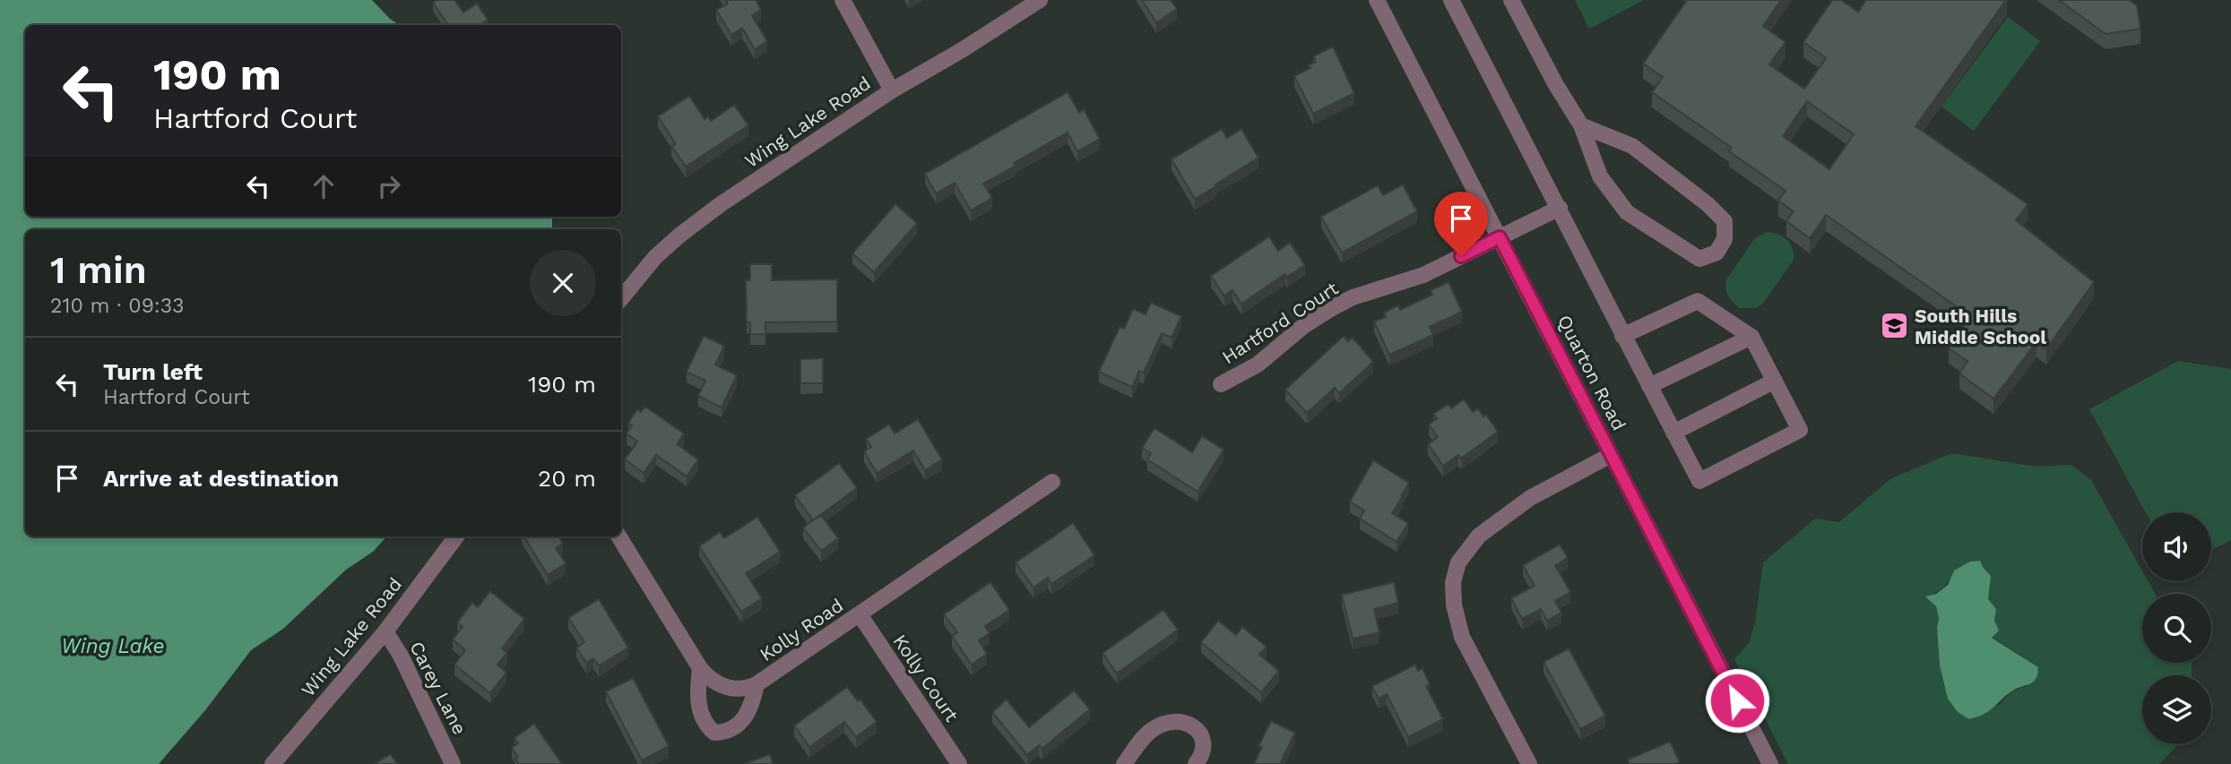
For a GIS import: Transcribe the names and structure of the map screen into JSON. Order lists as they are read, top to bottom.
{
  "streets": {
    "street": [
      "Wing Lake Road",
      "Hartford Court",
      "Quarton Road",
      "Kolly Road",
      "Kolly Court",
      "Carey Lane"
    ]
  },
  "crossings": [
    ["Wing Lake Road", "Carey Lane"],
    ["Hartford Court", "Quarton Road"],
    ["Kolly Road", "Kolly Court"]
  ],
  "water": ["Wing Lake"],
  "places": {
    "school or university": ["South Hills Middle School"]
  },
  "page": {
    "turn": ["190 m", "Hartford Court"],
    "heading": ["1 min", "210 m · 09:33"],
    "list": [
      {
        "name": "Turn left",
        "note": "Hartford Court",
        "value": "190 m"
      },
      {
        "name": "Arrive at destination",
        "value": "20 m"
      }
    ]
  }
}
